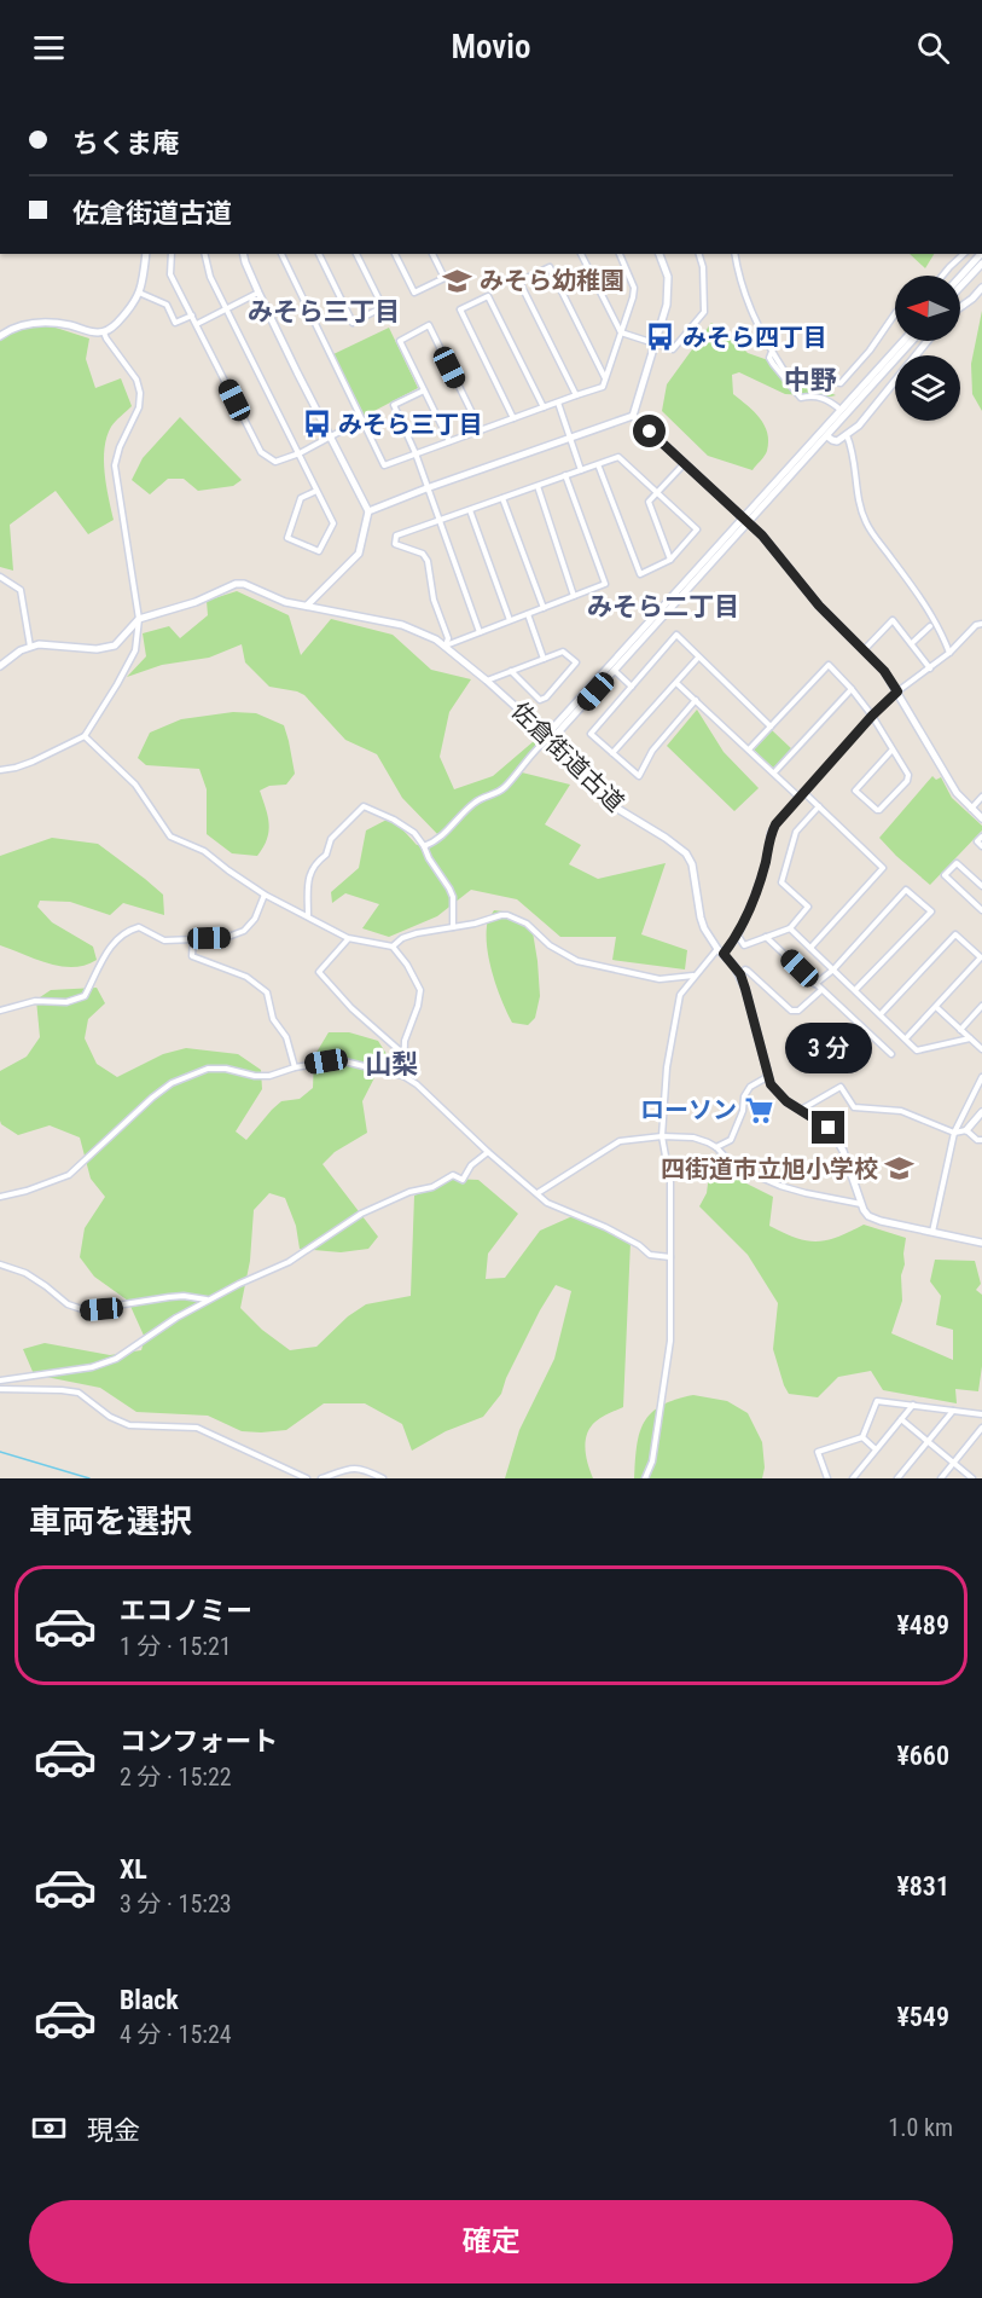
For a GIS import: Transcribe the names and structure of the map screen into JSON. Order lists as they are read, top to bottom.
{
  "streets": {
    "street": ["佐倉街道古道"]
  },
  "districts": [
    "みそら三丁目",
    "中野",
    "みそら二丁目",
    "山梨"
  ],
  "places": {
    "school or university": ["みそら幼稚園", "四街道市立旭小学校"],
    "bus stop": ["みそら四丁目", "みそら三丁目"],
    "supermarket": ["ローソン"]
  },
  "north": "left",
  "page": {
    "header": "Movio",
    "banner": ["ちくま庵", "佐倉街道古道"],
    "bubble": "3 分",
    "heading": "車両を選択",
    "list": [
      {
        "name": "エコノミー",
        "note": "1 分 · 15:21",
        "value": "¥489"
      },
      {
        "name": "コンフォート",
        "note": "2 分 · 15:22",
        "value": "¥660"
      },
      {
        "name": "XL",
        "note": "3 分 · 15:23",
        "value": "¥831"
      },
      {
        "name": "Black",
        "note": "4 分 · 15:24",
        "value": "¥549"
      }
    ],
    "pay": ["現金", "1.0 km"],
    "buttons": "確定"
  }
}
